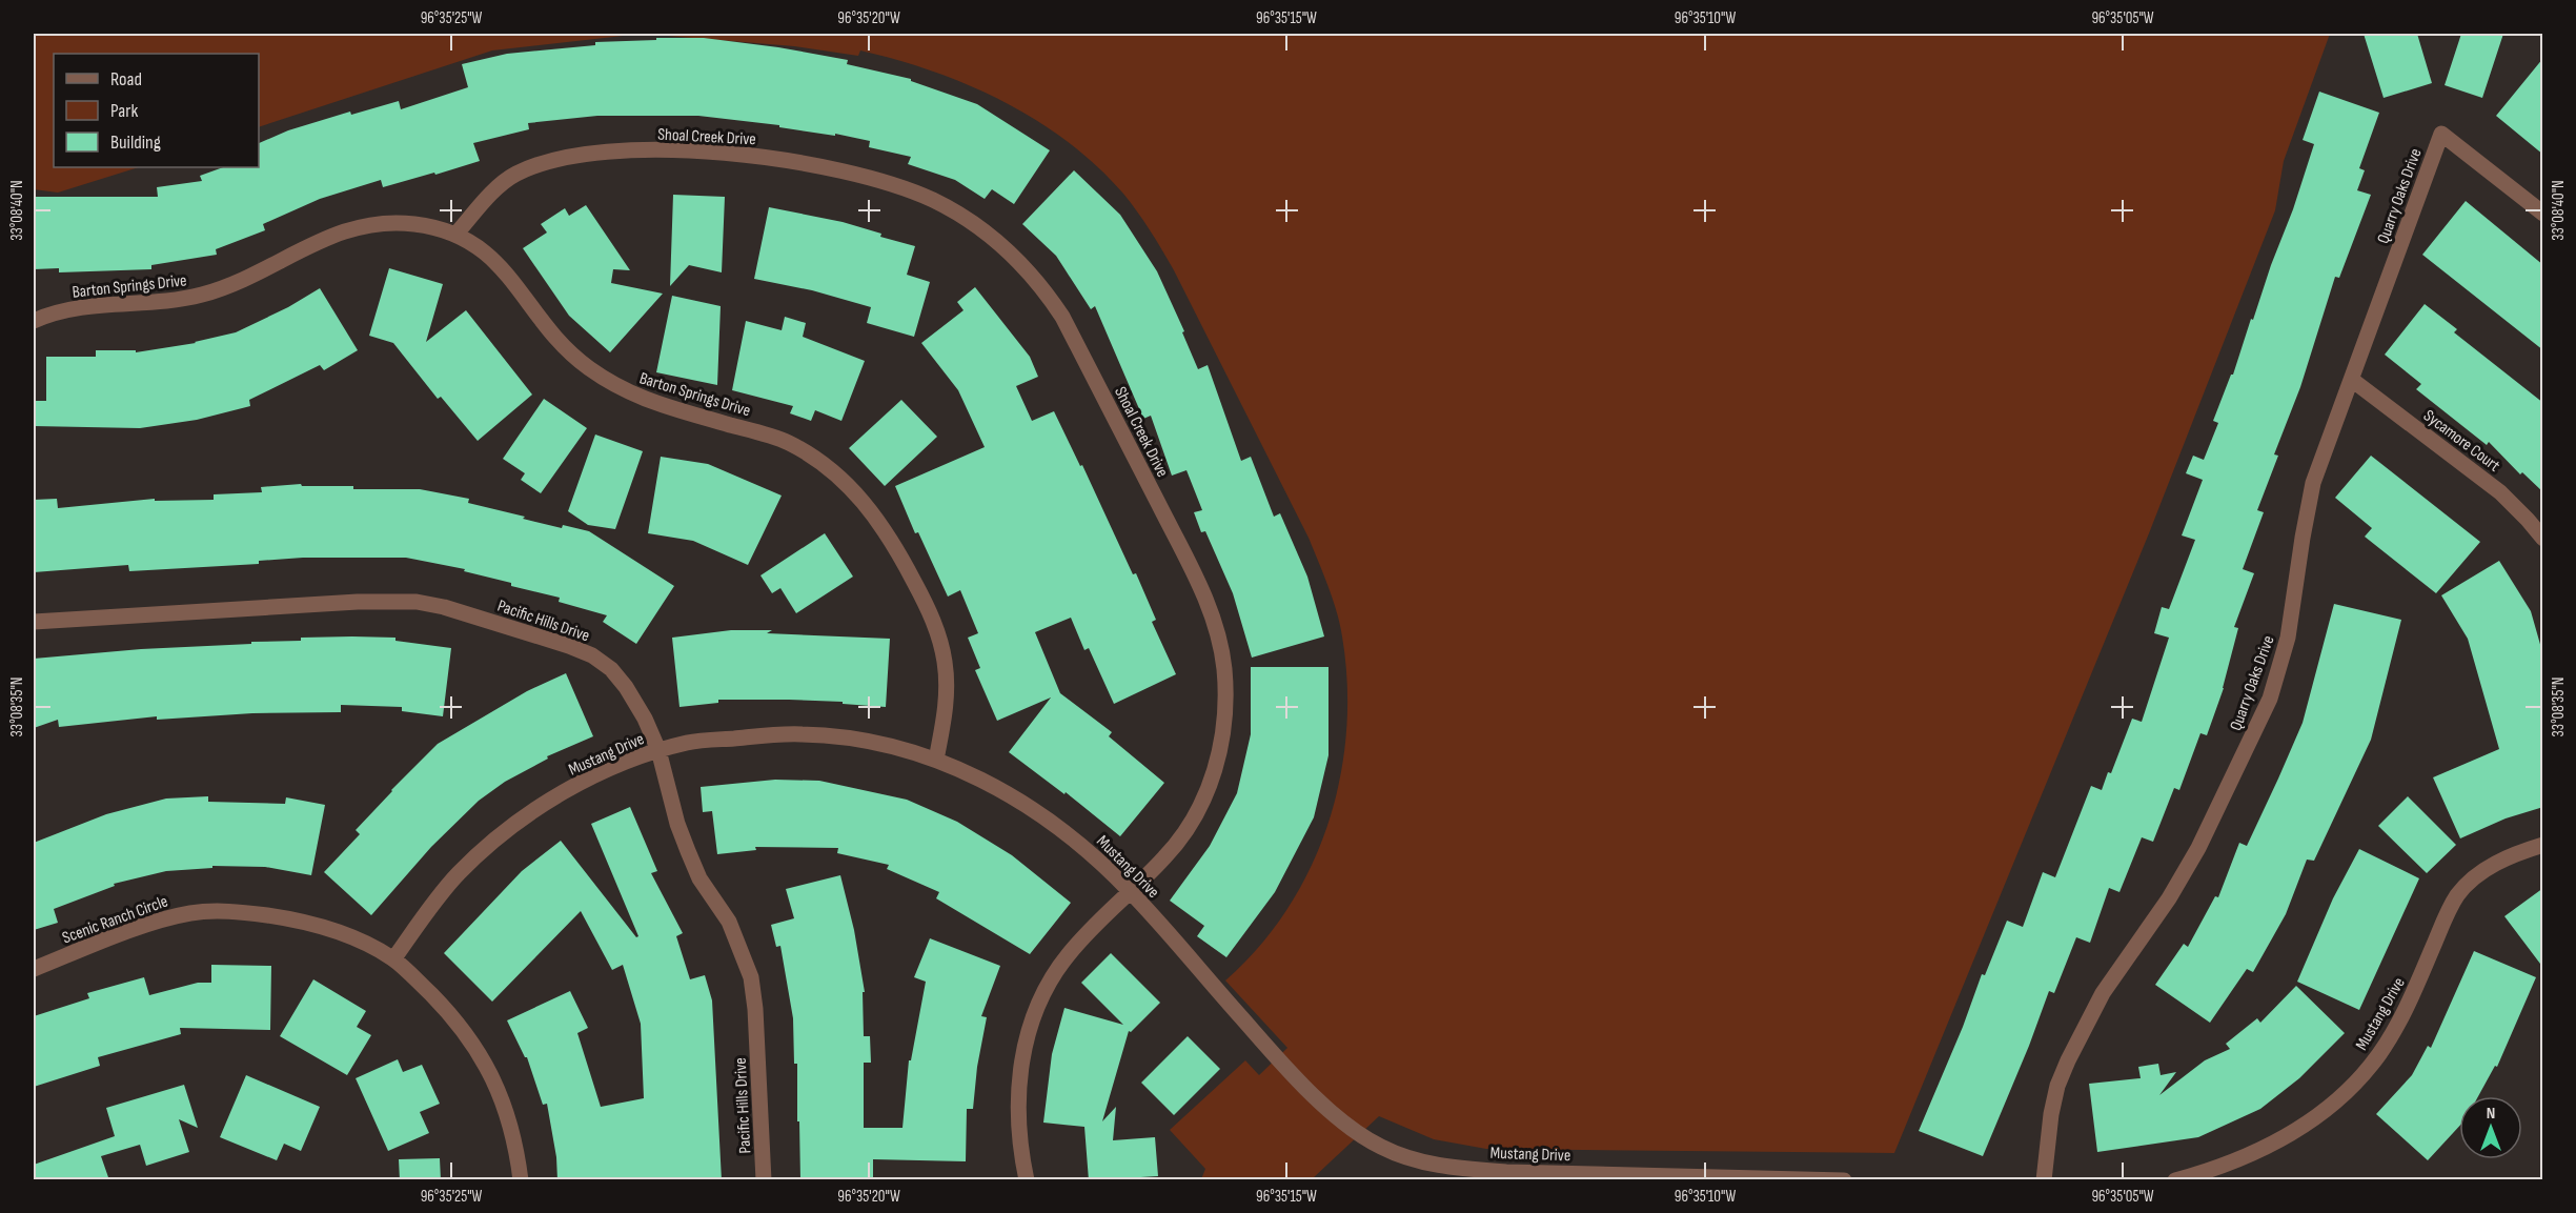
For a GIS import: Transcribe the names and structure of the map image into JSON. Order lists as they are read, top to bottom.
{
  "streets": {
    "street": [
      "Shoal Creek Drive",
      "Quarry Oaks Drive",
      "Barton Springs Drive",
      "Sycamore Court",
      "Pacific Hills Drive",
      "Mustang Drive",
      "Scenic Ranch Circle"
    ]
  },
  "crossings": [
    ["Shoal Creek Drive", "Barton Springs Drive"],
    ["Shoal Creek Drive", "Mustang Drive"],
    ["Quarry Oaks Drive", "Sycamore Court"],
    ["Barton Springs Drive", "Mustang Drive"],
    ["Pacific Hills Drive", "Mustang Drive"],
    ["Mustang Drive", "Scenic Ranch Circle"]
  ],
  "legend": ["Road", "Park", "Building"],
  "north": "top",
  "coordinates": [
    "96°35'25\"W",
    "96°35'20\"W",
    "96°35'15\"W",
    "96°35'10\"W",
    "96°35'05\"W",
    "33°08'40\"N",
    "33°08'35\"N"
  ]
}
